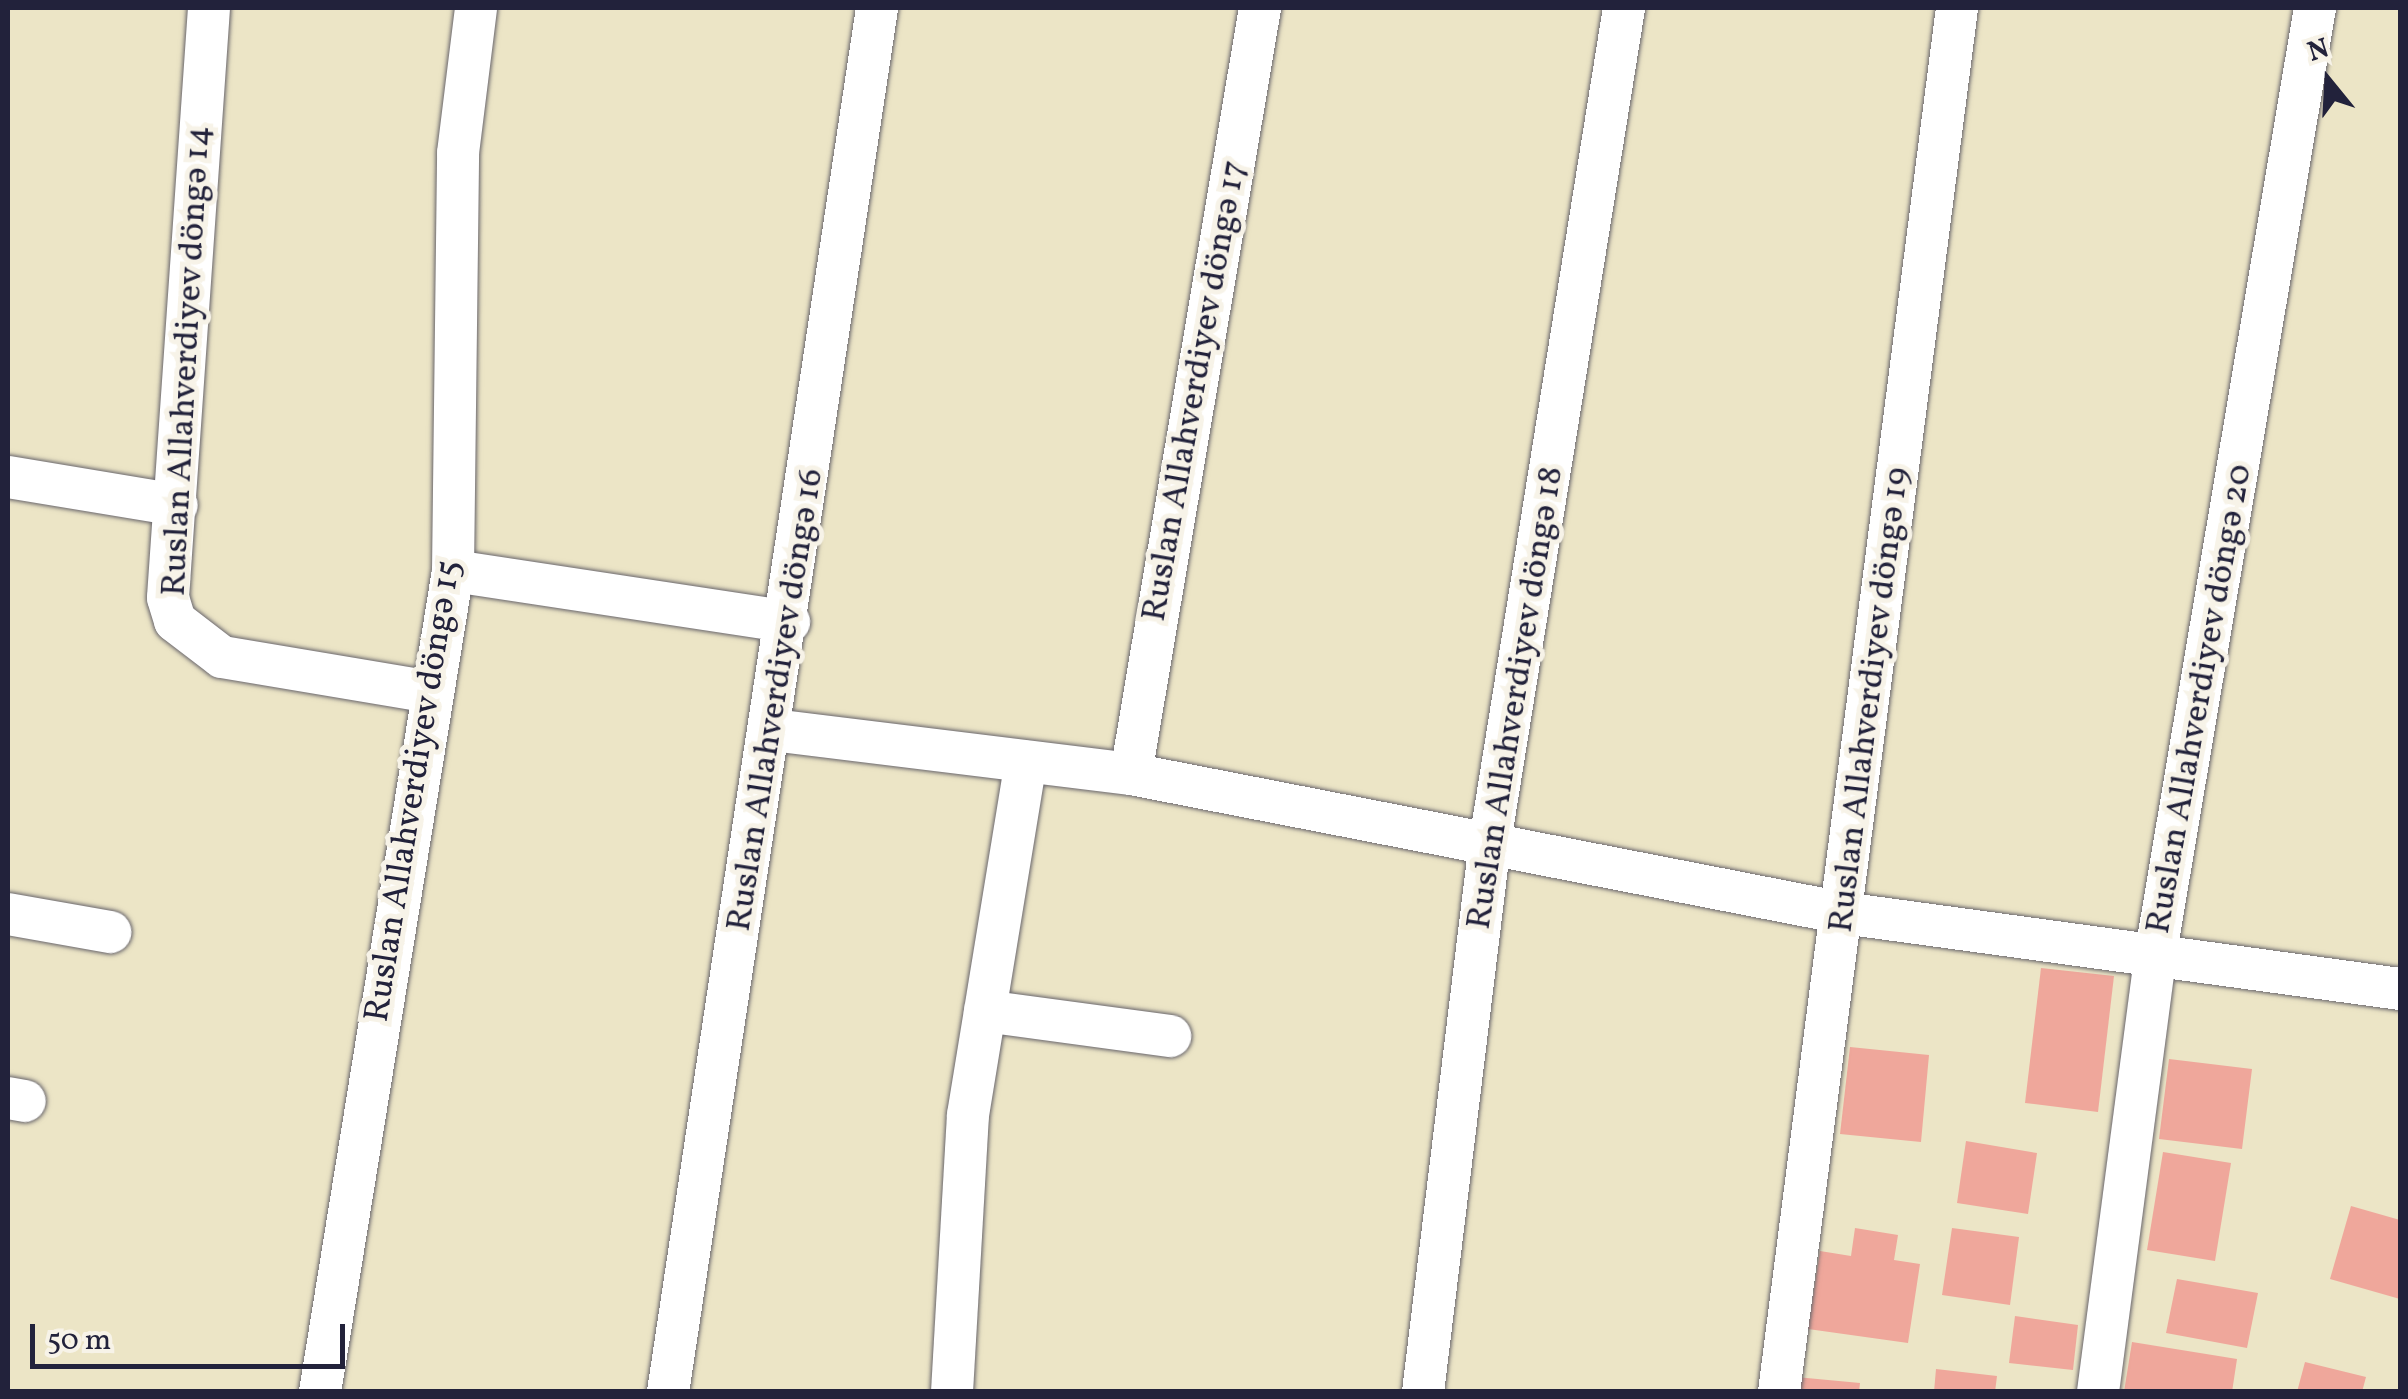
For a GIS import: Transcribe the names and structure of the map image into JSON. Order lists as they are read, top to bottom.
{
  "streets": {
    "street": [
      "Ruslan Allahverdiyev döngə 14",
      "Ruslan Allahverdiyev döngə 17",
      "Ruslan Allahverdiyev döngə 18",
      "Ruslan Allahverdiyev döngə 20",
      "Ruslan Allahverdiyev döngə 16",
      "Ruslan Allahverdiyev döngə 19",
      "Ruslan Allahverdiyev döngə 15"
    ]
  },
  "crossings": [
    ["Ruslan Allahverdiyev döngə 14", "Ruslan Allahverdiyev döngə 15"]
  ],
  "scale_bar": "50 m",
  "north": "top"
}
